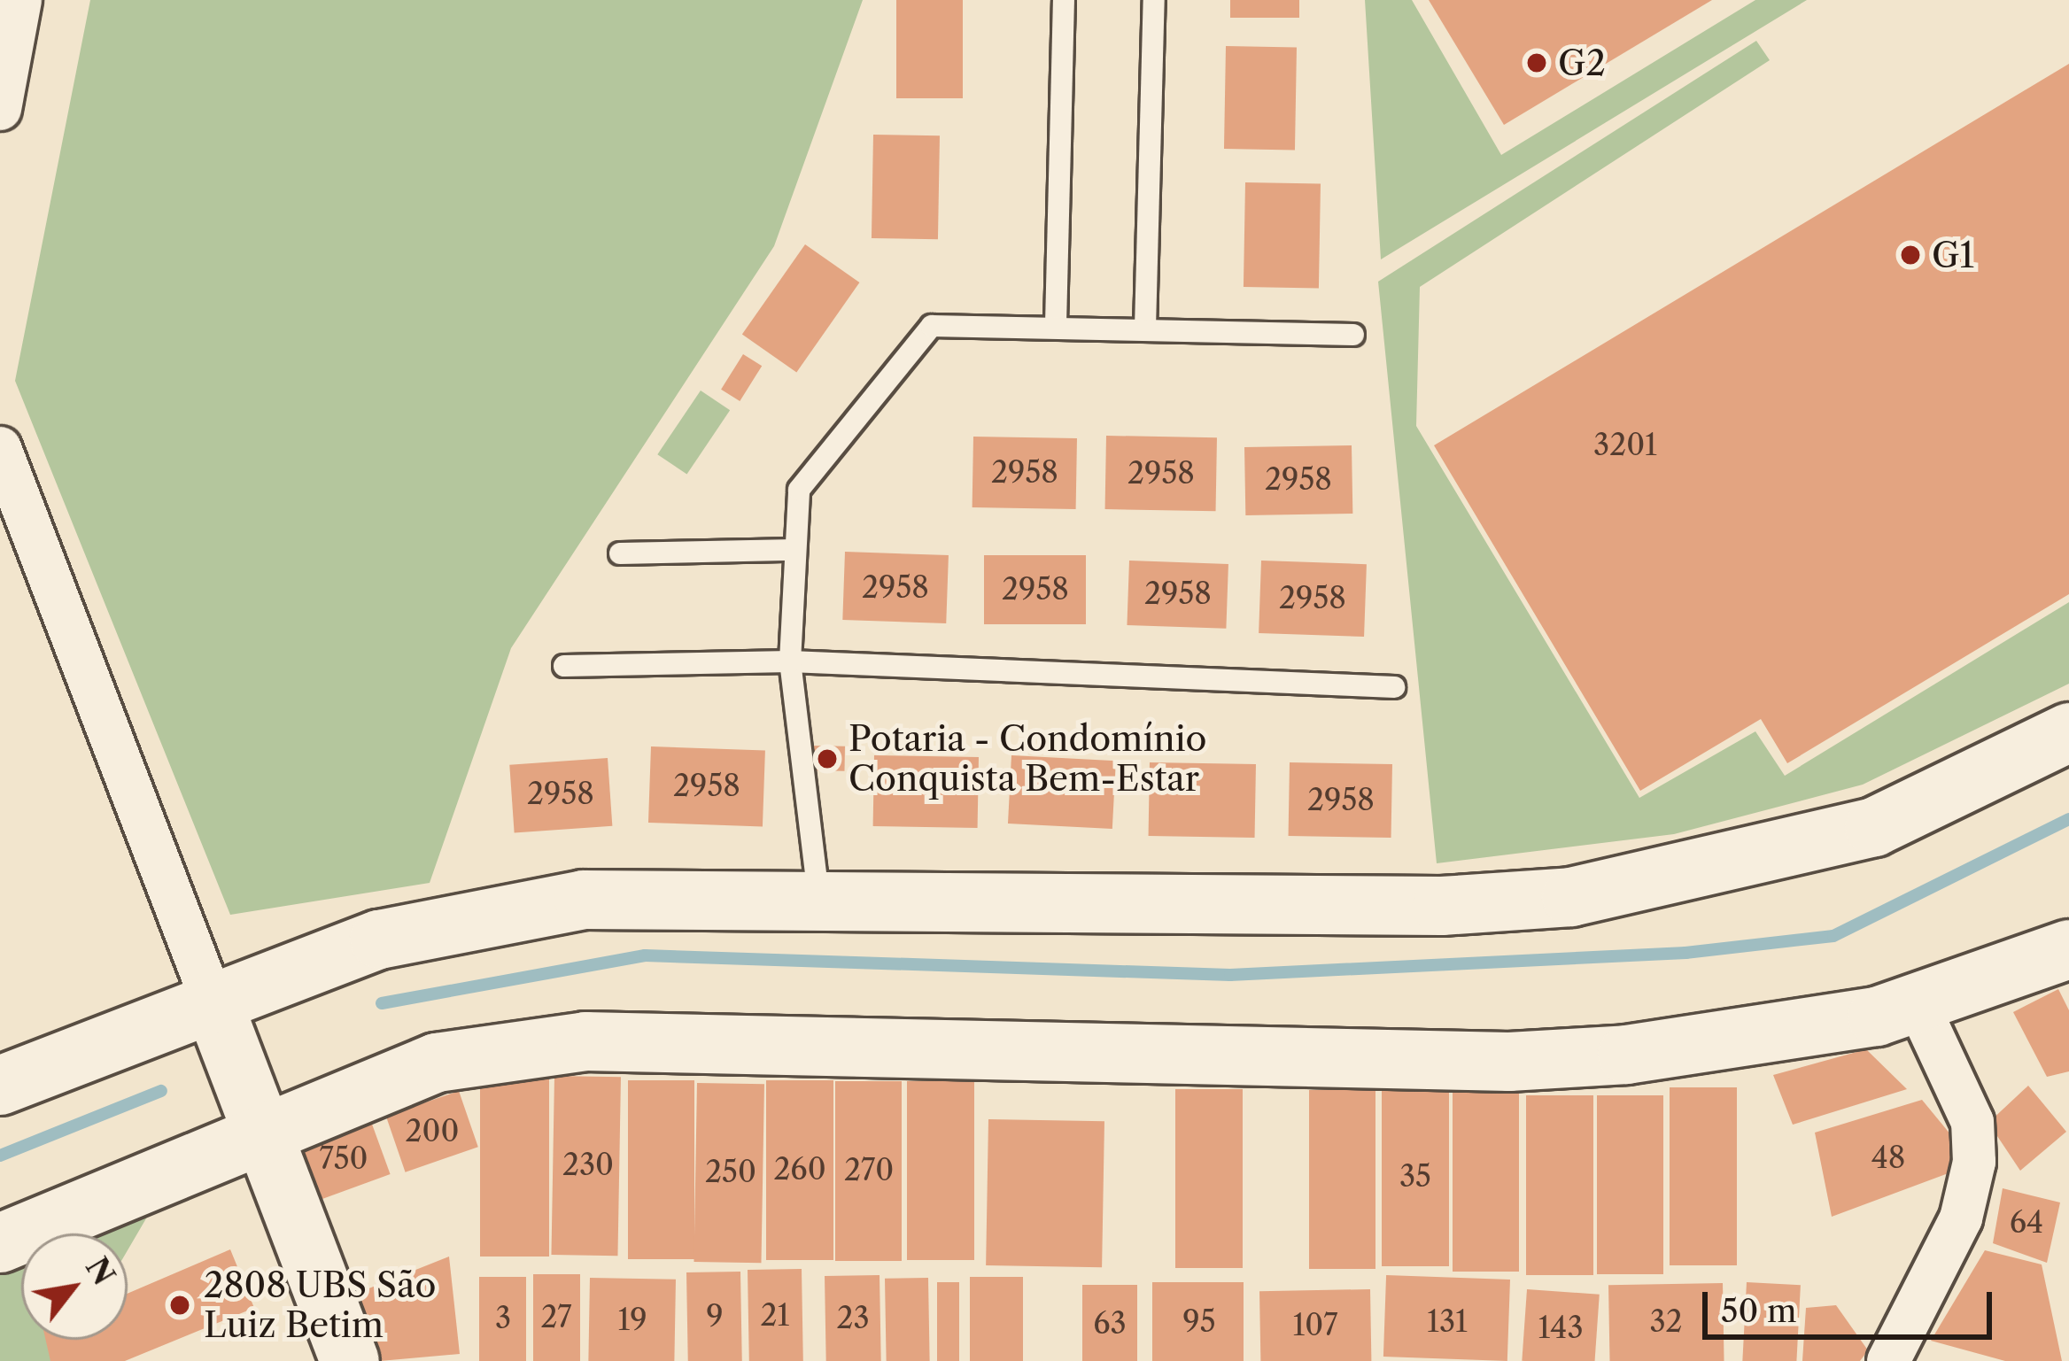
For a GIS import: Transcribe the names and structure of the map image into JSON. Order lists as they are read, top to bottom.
{
  "places": [
    "G2",
    "G1",
    "Potaria - Condomínio Conquista Bem-Estar",
    "2808 UBS São Luiz Betim"
  ],
  "house_numbers": [
    "3201",
    "2958",
    "2958",
    "2958",
    "2958",
    "2958",
    "2958",
    "2958",
    "2958",
    "2958",
    "2958",
    "200",
    "48",
    "750",
    "230",
    "260",
    "270",
    "250",
    "35",
    "64",
    "21",
    "9",
    "27",
    "3",
    "23",
    "19",
    "95",
    "131",
    "32",
    "63",
    "107",
    "143"
  ],
  "scale_bar": "50 m",
  "north": "top right"
}
